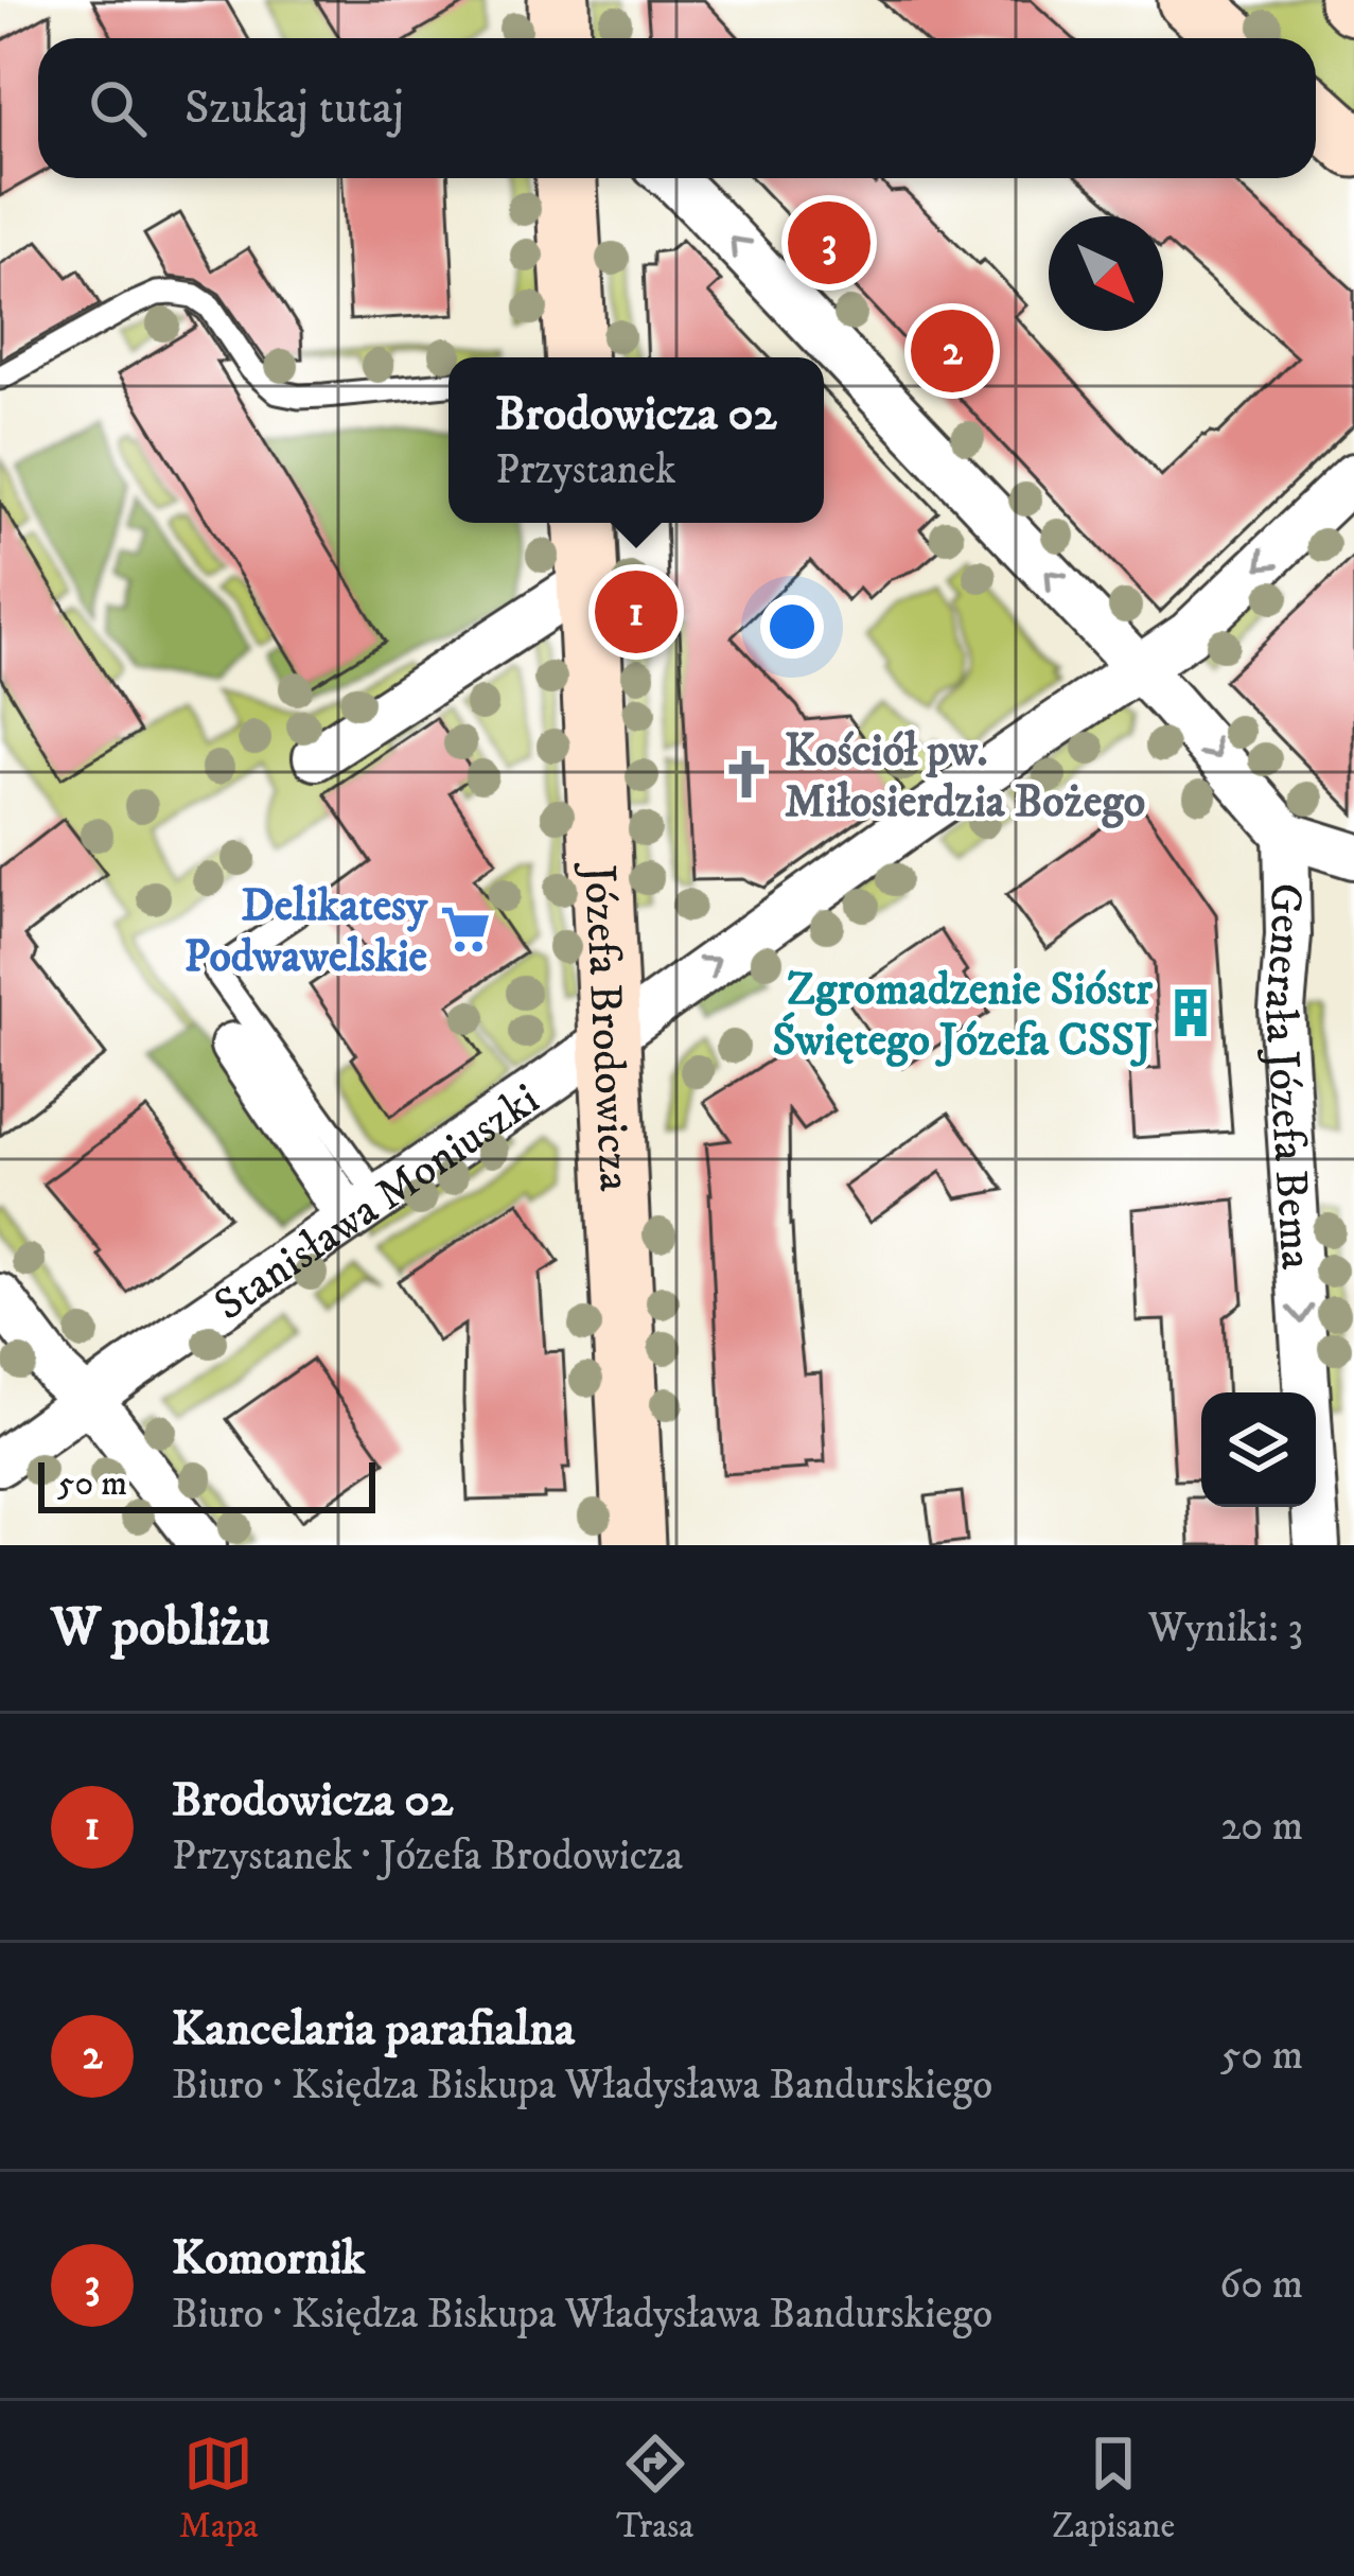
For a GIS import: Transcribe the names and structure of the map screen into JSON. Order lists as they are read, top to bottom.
{
  "streets": {
    "street": ["Józefa Brodowicza", "Generała Józefa Bema", "Stanisława Moniuszki"]
  },
  "crossings": [
    ["Józefa Brodowicza", "Stanisława Moniuszki"]
  ],
  "one_way": ["Generała Józefa Bema"],
  "places": {
    "church": ["Kościół pw. Miłosierdzia Bożego"],
    "supermarket": ["Delikatesy Podwawelskie"],
    "building": ["Zgromadzenie Sióstr Świętego Józefa CSSJ"]
  },
  "scale_bar": "50 m",
  "north": "bottom right",
  "page": {
    "search": "Szukaj tutaj",
    "pins": ["3", "2", "1"],
    "popup": ["Brodowicza 02", "Przystanek"],
    "scale": "50 m",
    "heading": ["W pobliżu", "Wyniki: 3"],
    "list": [
      {
        "mark": "1",
        "name": "Brodowicza 02",
        "note": "Przystanek · Józefa Brodowicza",
        "value": "20 m"
      },
      {
        "mark": "2",
        "name": "Kancelaria parafialna",
        "note": "Biuro · Księdza Biskupa Władysława Bandurskiego",
        "value": "50 m"
      },
      {
        "mark": "3",
        "name": "Komornik",
        "note": "Biuro · Księdza Biskupa Władysława Bandurskiego",
        "value": "60 m"
      }
    ],
    "nav": ["Mapa", "Trasa", "Zapisane"]
  }
}
